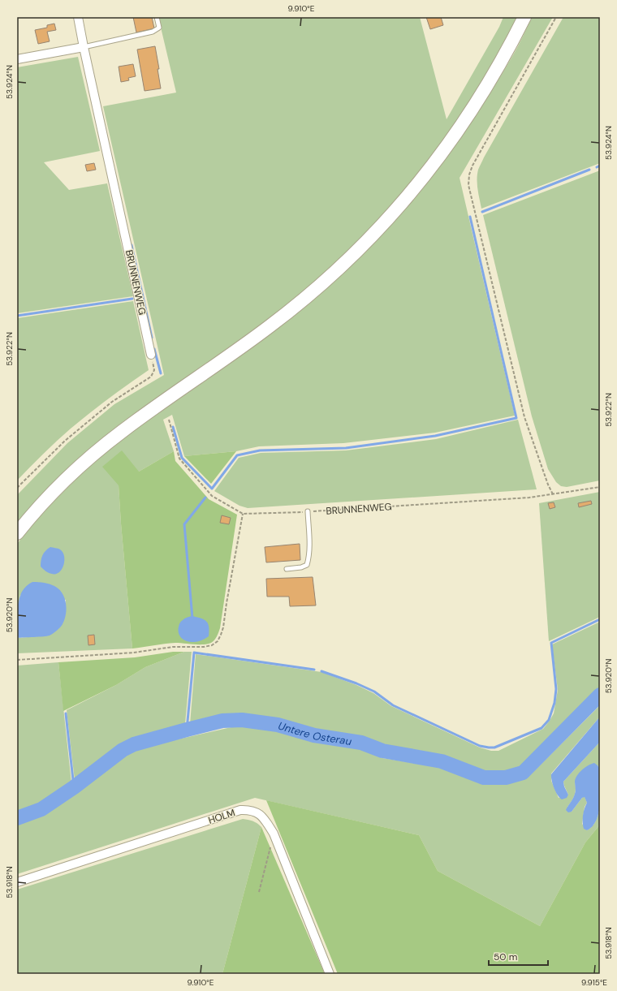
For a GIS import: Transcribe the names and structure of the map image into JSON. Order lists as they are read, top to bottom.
{
  "streets": {
    "street": ["BRUNNENWEG", "HOLM"]
  },
  "water": ["Untere Osterau"],
  "scale_bar": "50 m",
  "coordinates": [
    "9.910°E",
    "53.924°N",
    "53.922°N",
    "53.920°N",
    "53.918°N",
    "9.915°E"
  ]
}
